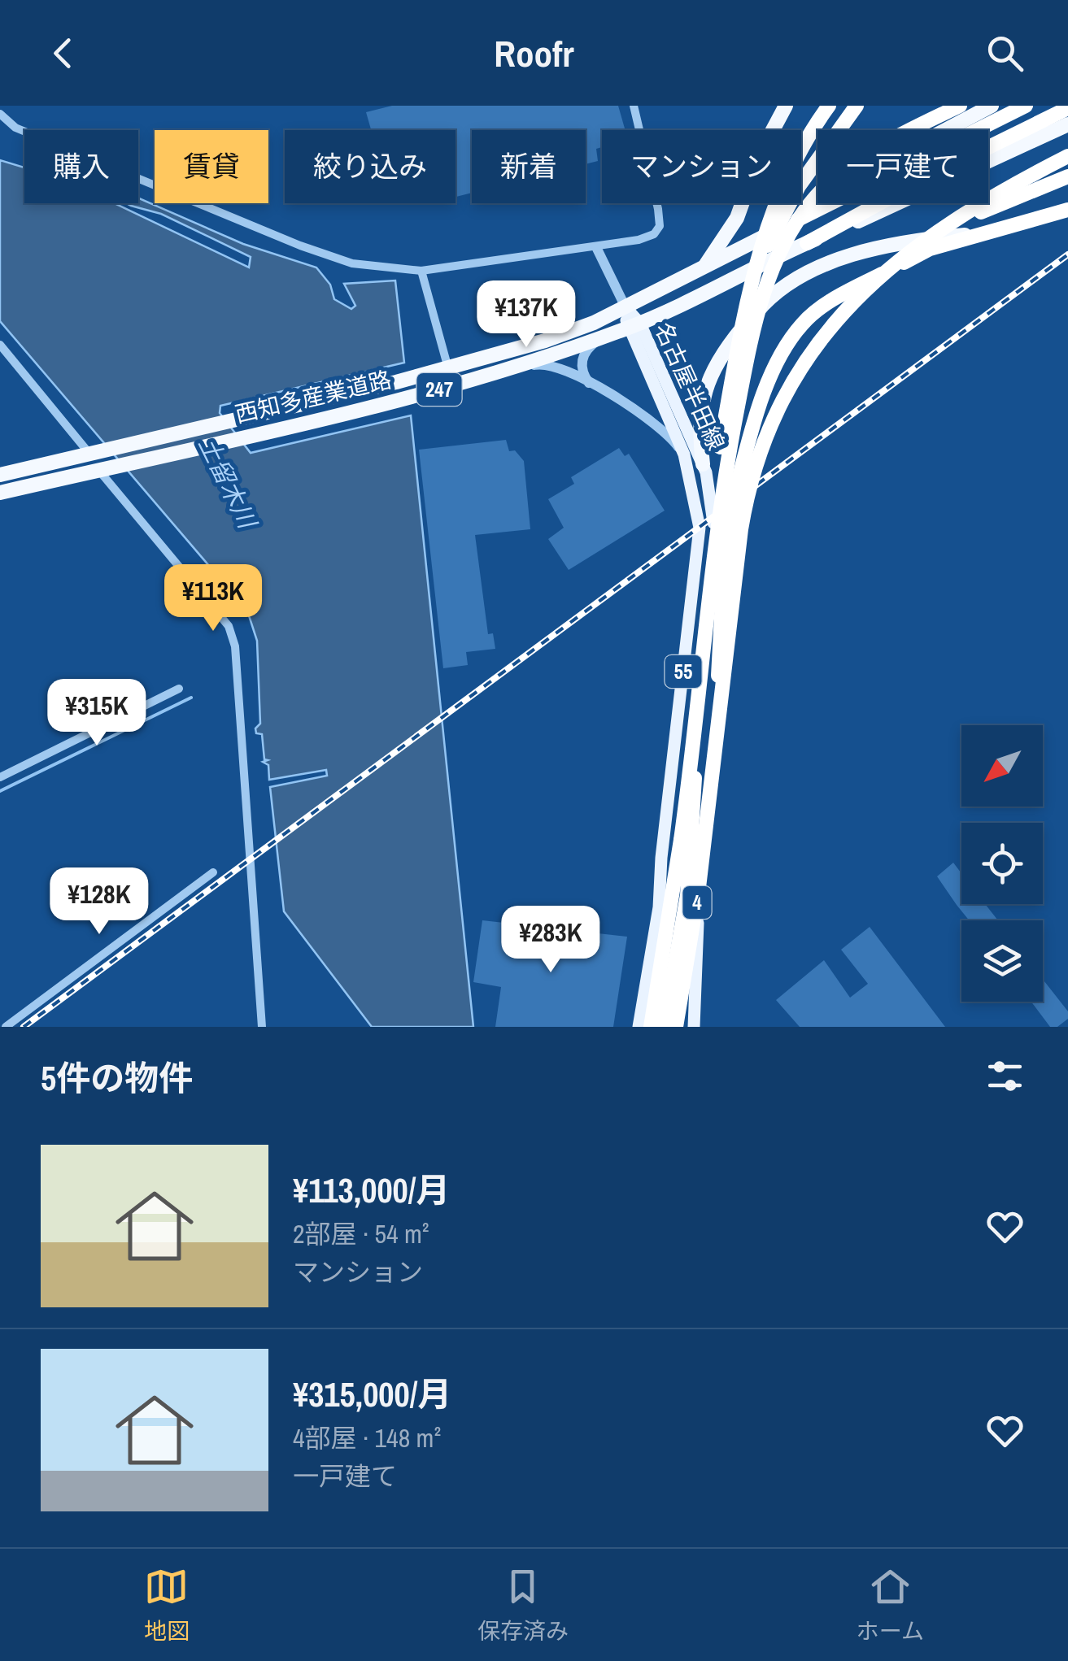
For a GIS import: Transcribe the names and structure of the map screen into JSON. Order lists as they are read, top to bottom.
{
  "streets": {
    "highway": ["247", "西知多産業道路", "4"],
    "main road": ["名古屋半田線", "55"]
  },
  "crossings": [
    ["名古屋半田線", "西知多産業道路"]
  ],
  "water": ["土留木川"],
  "north": "bottom left",
  "page": {
    "header": "Roofr",
    "chip": [
      "購入",
      "賃貸",
      "絞り込み",
      "新着",
      "マンション",
      "一戸建て"
    ],
    "price": [
      "¥137K",
      "¥113K",
      "¥315K",
      "¥128K",
      "¥283K"
    ],
    "heading": "5件の物件",
    "list": [
      {
        "name": "¥113,000/月",
        "note": "2部屋 · 54 m² · マンション"
      },
      {
        "name": "¥315,000/月",
        "note": "4部屋 · 148 m² · 一戸建て"
      }
    ],
    "tabs": ["地図", "保存済み", "ホーム"]
  }
}
